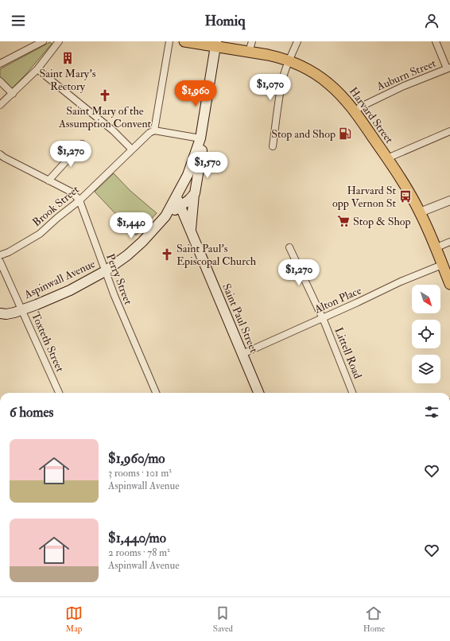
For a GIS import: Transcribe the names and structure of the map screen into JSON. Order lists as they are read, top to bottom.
{
  "streets": {
    "main road": ["Harvard Street", "Aspinwall Avenue", "Saint Paul Street"],
    "street": [
      "Auburn Street",
      "Brook Street",
      "Perry Street",
      "Alton Place",
      "Toxteth Street",
      "Littell Road"
    ]
  },
  "crossings": [
    ["Auburn Street", "Harvard Street"],
    ["Harvard Street", "Aspinwall Avenue"],
    ["Harvard Street", "Alton Place"],
    ["Brook Street", "Perry Street"],
    ["Aspinwall Avenue", "Perry Street"],
    ["Aspinwall Avenue", "Saint Paul Street"],
    ["Aspinwall Avenue", "Toxteth Street"],
    ["Alton Place", "Saint Paul Street"],
    ["Alton Place", "Littell Road"]
  ],
  "places": {
    "building": ["Saint Mary's Rectory"],
    "church": ["Saint Mary of the Assumption Convent", "Saint Paul's Episcopal Church"],
    "fuel station": ["Stop and Shop"],
    "bus stop": ["Harvard St opp Vernon St"],
    "supermarket": ["Stop & Shop"]
  },
  "north": "bottom right",
  "page": {
    "header": "Homiq",
    "price": [
      "$1,070",
      "$1,960",
      "$1,270",
      "$1,570",
      "$1,440",
      "$1,270"
    ],
    "heading": "6 homes",
    "list": [
      {
        "name": "$1,960/mo",
        "note": "3 rooms · 101 m² · Aspinwall Avenue"
      },
      {
        "name": "$1,440/mo",
        "note": "2 rooms · 78 m² · Aspinwall Avenue"
      }
    ],
    "tabs": ["Map", "Saved", "Home"]
  }
}
